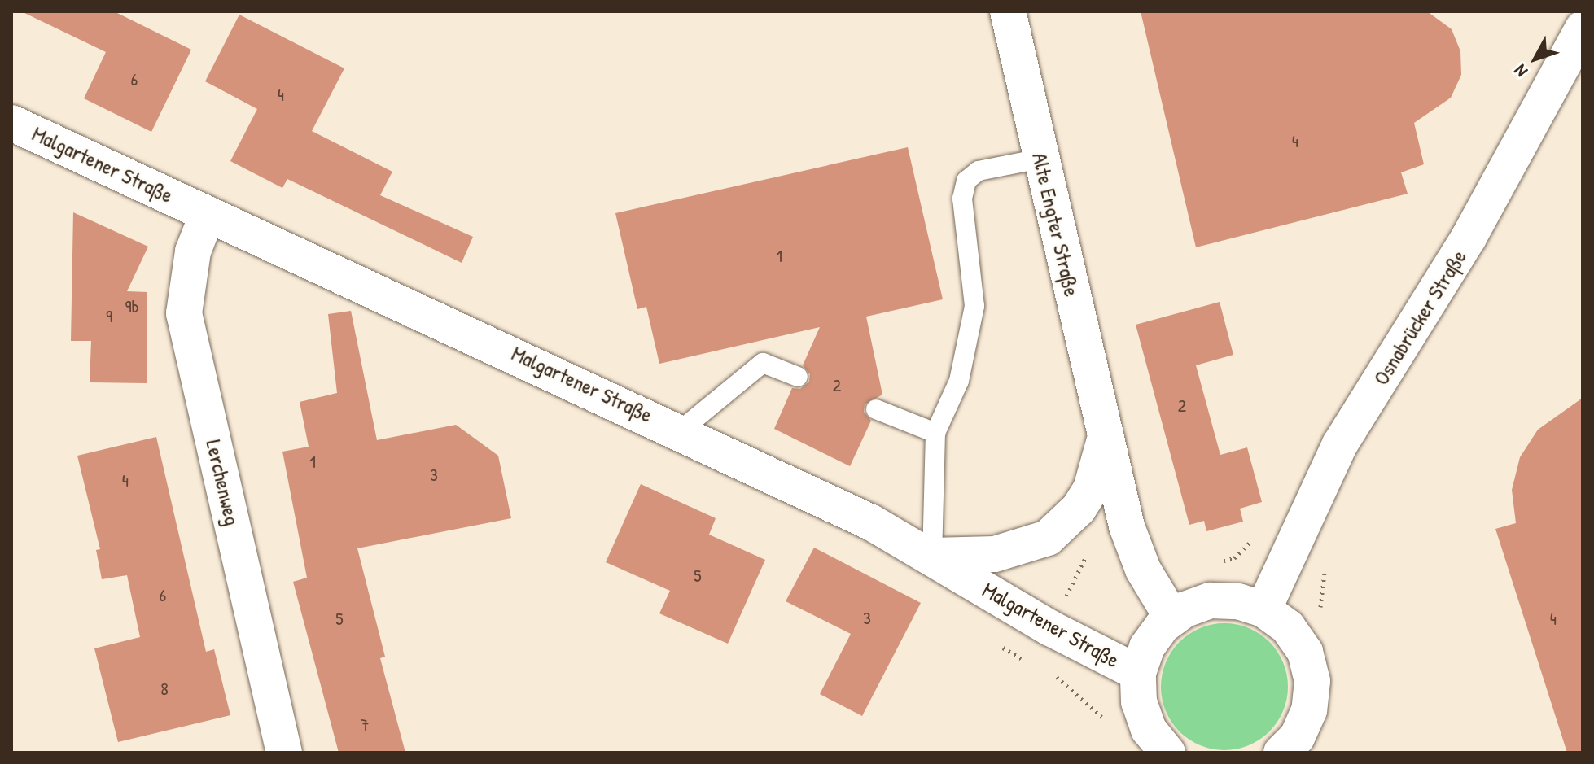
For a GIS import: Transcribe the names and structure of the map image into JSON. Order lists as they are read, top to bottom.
{
  "streets": {
    "street": [
      "Malgartener Straße",
      "Alte Engter Straße",
      "Osnabrücker Straße",
      "Lerchenweg"
    ]
  },
  "crossings": [
    ["Malgartener Straße", "Alte Engter Straße"],
    ["Malgartener Straße", "Lerchenweg"]
  ],
  "house_numbers": [
    "6",
    "4",
    "4",
    "1",
    "9b",
    "9",
    "2",
    "2",
    "1",
    "3",
    "4",
    "5",
    "6",
    "3",
    "5",
    "4",
    "8",
    "7"
  ],
  "north": "bottom left"
}
